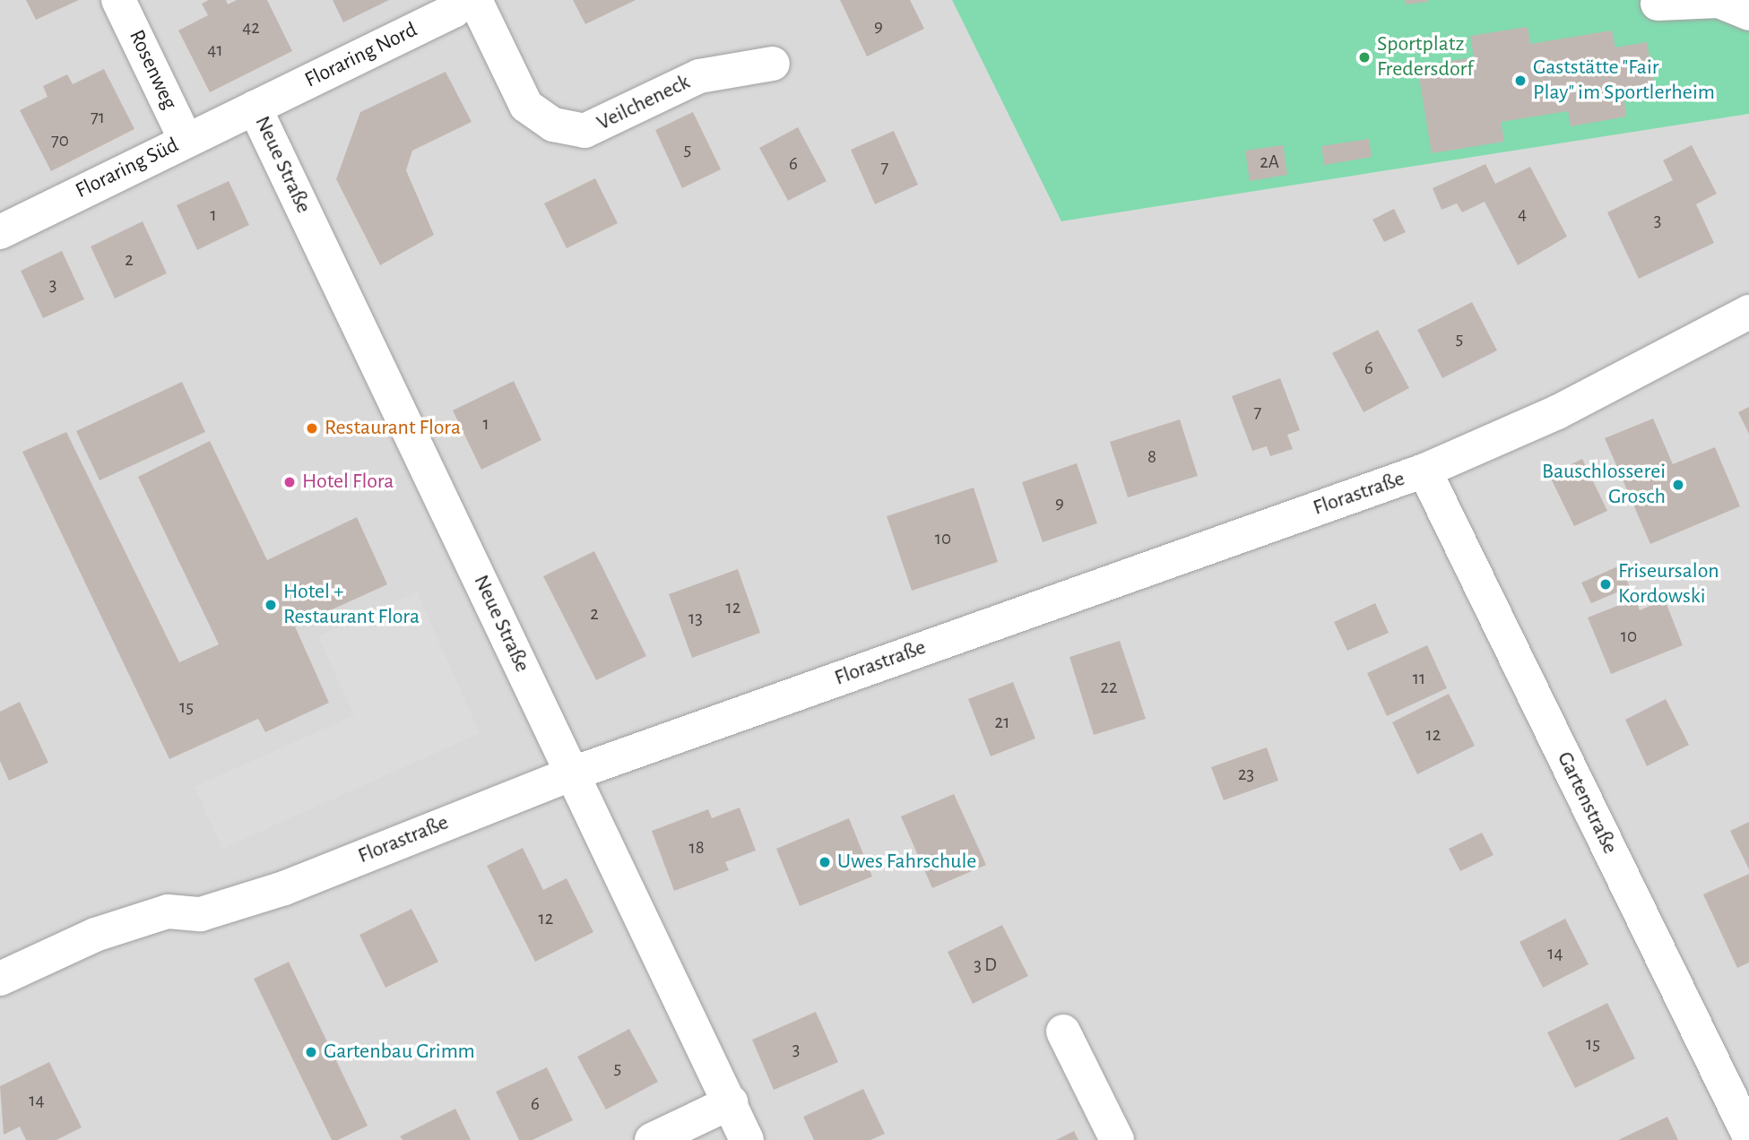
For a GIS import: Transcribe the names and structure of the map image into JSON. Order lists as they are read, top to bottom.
{
  "streets": {
    "street": [
      "Floraring Nord",
      "Rosenweg",
      "Veilcheneck",
      "Neue Straße",
      "Floraring Süd",
      "Florastraße",
      "Gartenstraße"
    ]
  },
  "crossings": [
    ["Floraring Nord", "Neue Straße"],
    ["Floraring Nord", "Floraring Süd"],
    ["Rosenweg", "Floraring Süd"],
    ["Neue Straße", "Floraring Süd"],
    ["Neue Straße", "Florastraße"],
    ["Florastraße", "Gartenstraße"]
  ],
  "places": [
    "Sportplatz Fredersdorf",
    "Gaststätte \"Fair Play\" im Sportlerheim",
    "Restaurant Flora",
    "Hotel Flora",
    "Bauschlosserei Grosch",
    "Friseursalon Kordowski",
    "Hotel + Restaurant Flora",
    "Uwes Fahrschule",
    "Gartenbau Grimm"
  ],
  "house_numbers": [
    "9",
    "42",
    "41",
    "71",
    "70",
    "5",
    "2A",
    "6",
    "7",
    "4",
    "1",
    "3",
    "2",
    "3",
    "5",
    "6",
    "7",
    "1",
    "8",
    "9",
    "10",
    "12",
    "2",
    "13",
    "10",
    "11",
    "22",
    "15",
    "21",
    "12",
    "23",
    "18",
    "12",
    "14",
    "3 D",
    "15",
    "3",
    "5",
    "14",
    "6"
  ]
}
